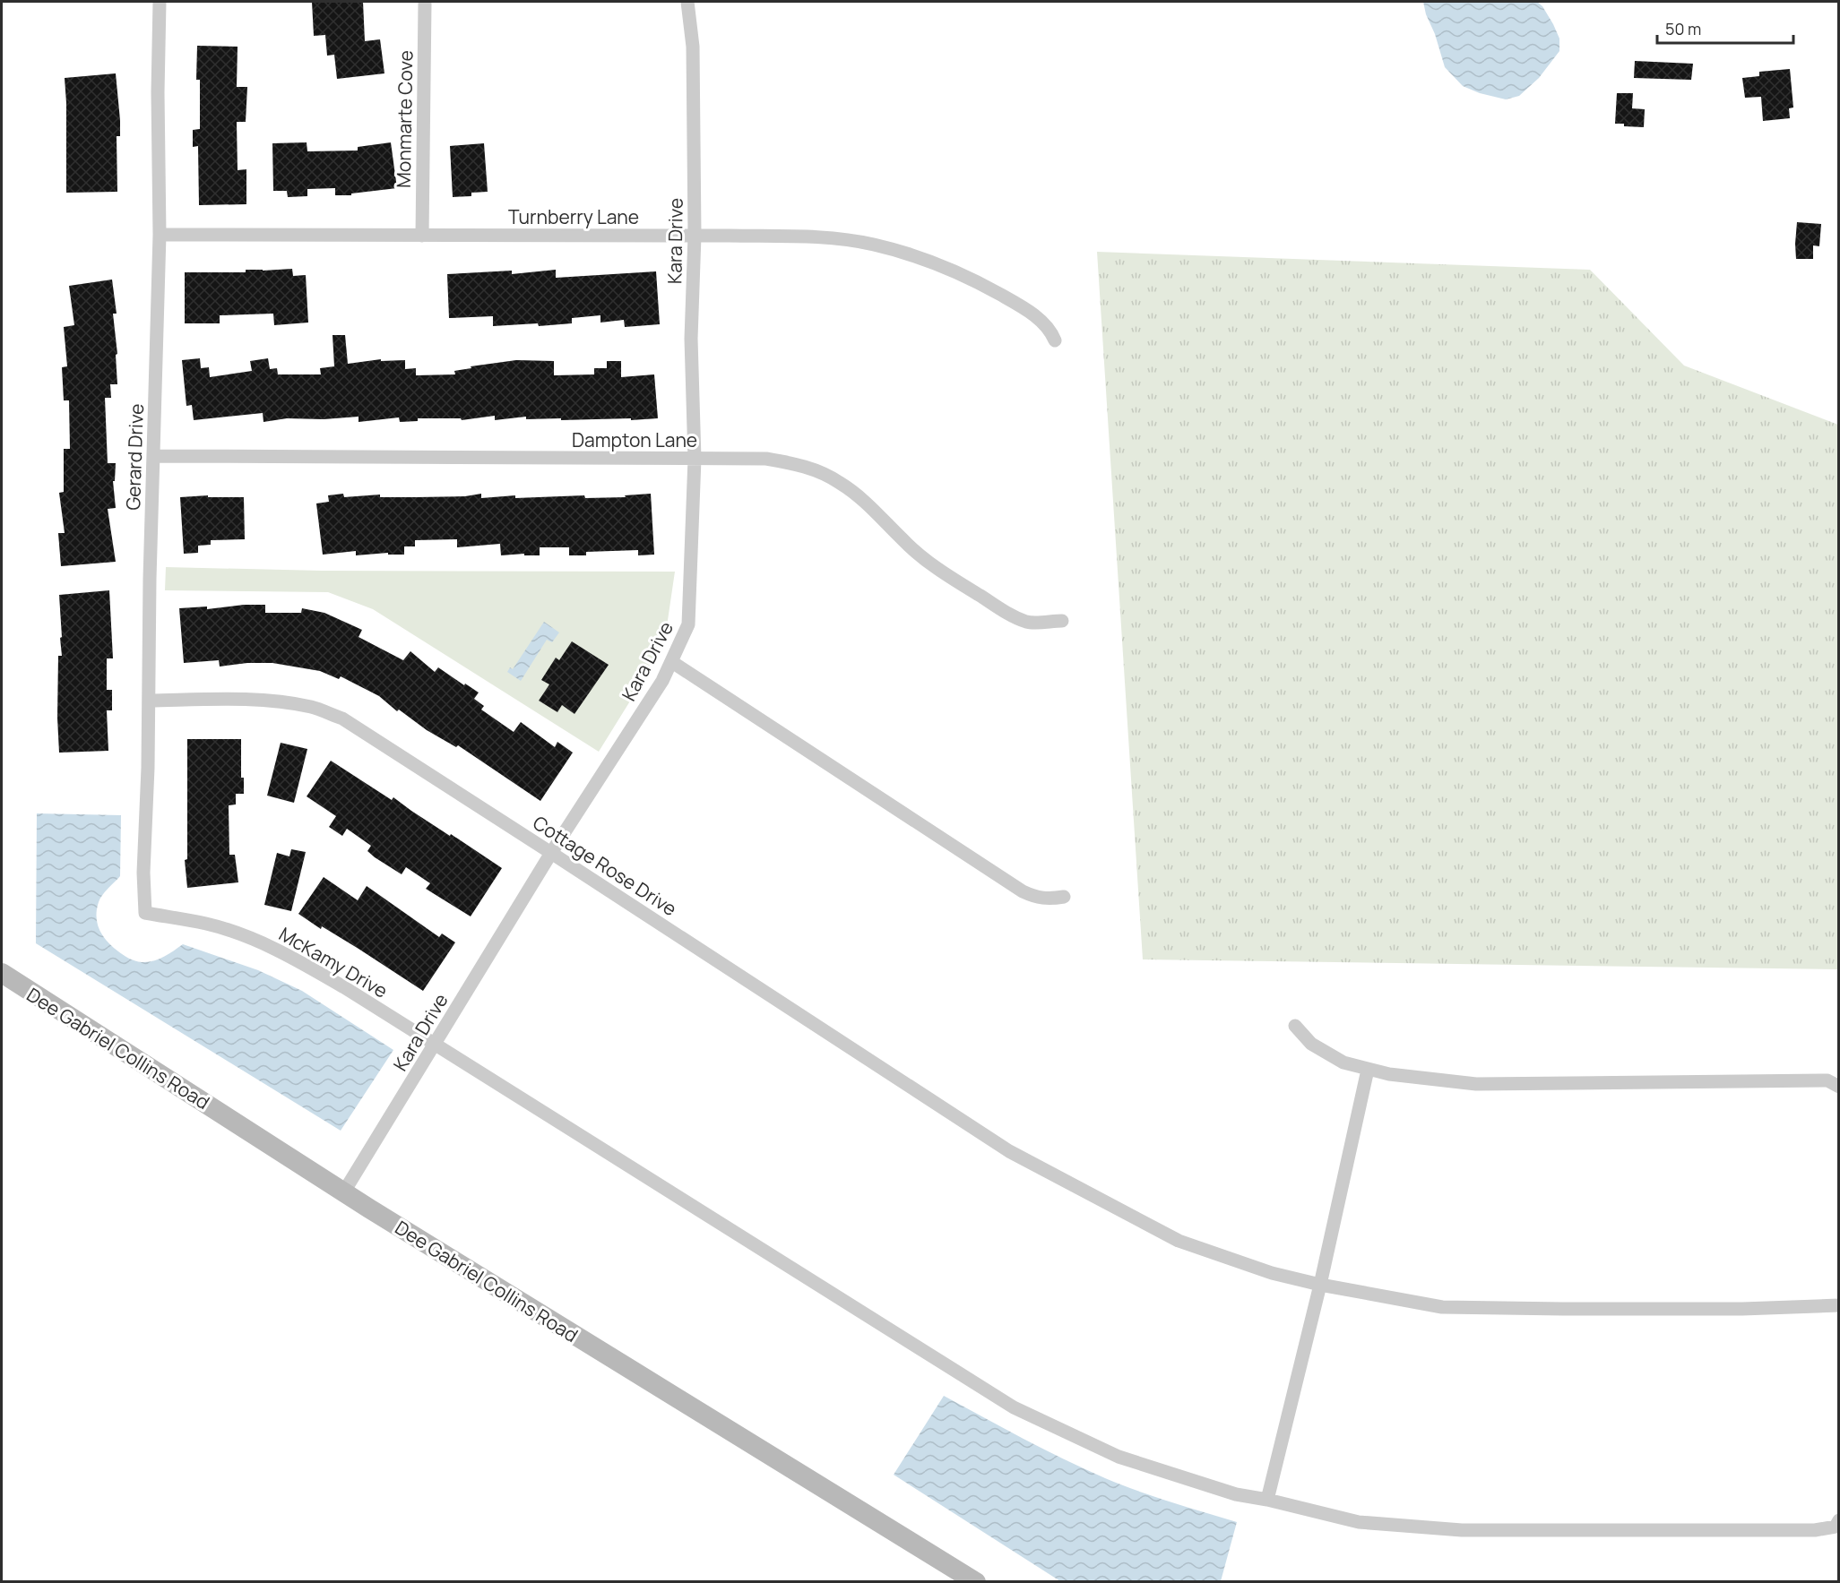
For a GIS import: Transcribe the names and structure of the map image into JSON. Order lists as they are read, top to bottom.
{
  "streets": {
    "street": [
      "Monmarte Cove",
      "Turnberry Lane",
      "Kara Drive",
      "Dampton Lane",
      "Gerard Drive",
      "Cottage Rose Drive",
      "McKamy Drive",
      "Dee Gabriel Collins Road"
    ]
  },
  "crossings": [
    ["Monmarte Cove", "Turnberry Lane"],
    ["Turnberry Lane", "Kara Drive"],
    ["Turnberry Lane", "Gerard Drive"],
    ["Kara Drive", "Dampton Lane"],
    ["Kara Drive", "Cottage Rose Drive"],
    ["Kara Drive", "McKamy Drive"],
    ["Kara Drive", "Dee Gabriel Collins Road"],
    ["Dampton Lane", "Gerard Drive"],
    ["Gerard Drive", "Cottage Rose Drive"],
    ["Gerard Drive", "McKamy Drive"]
  ],
  "scale_bar": "50 m"
}
